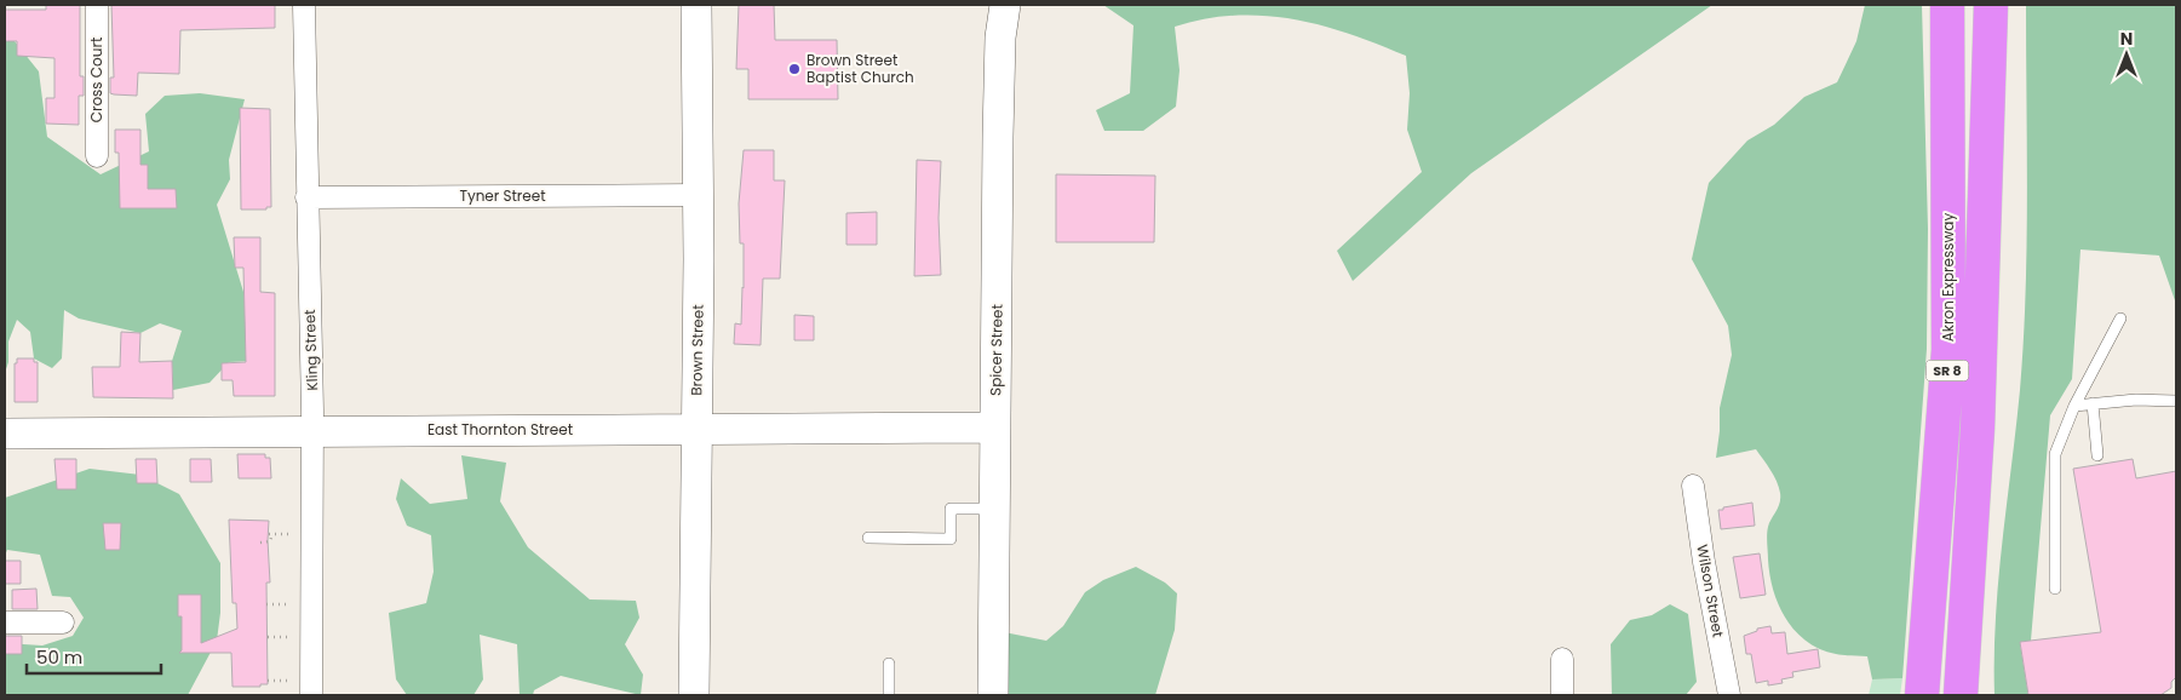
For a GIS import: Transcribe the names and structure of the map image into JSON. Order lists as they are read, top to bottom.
{
  "streets": {
    "highway": ["Akron Expressway", "SR 8"],
    "main road": ["Brown Street", "Spicer Street", "East Thornton Street"],
    "street": [
      "Cross Court",
      "Tyner Street",
      "Kling Street",
      "Wilson Street"
    ]
  },
  "crossings": [
    ["Tyner Street", "Kling Street"],
    ["Tyner Street", "Brown Street"],
    ["Kling Street", "East Thornton Street"],
    ["Brown Street", "East Thornton Street"],
    ["Spicer Street", "East Thornton Street"]
  ],
  "places": ["Brown Street Baptist Church"],
  "scale_bar": "50 m",
  "north": "top"
}
